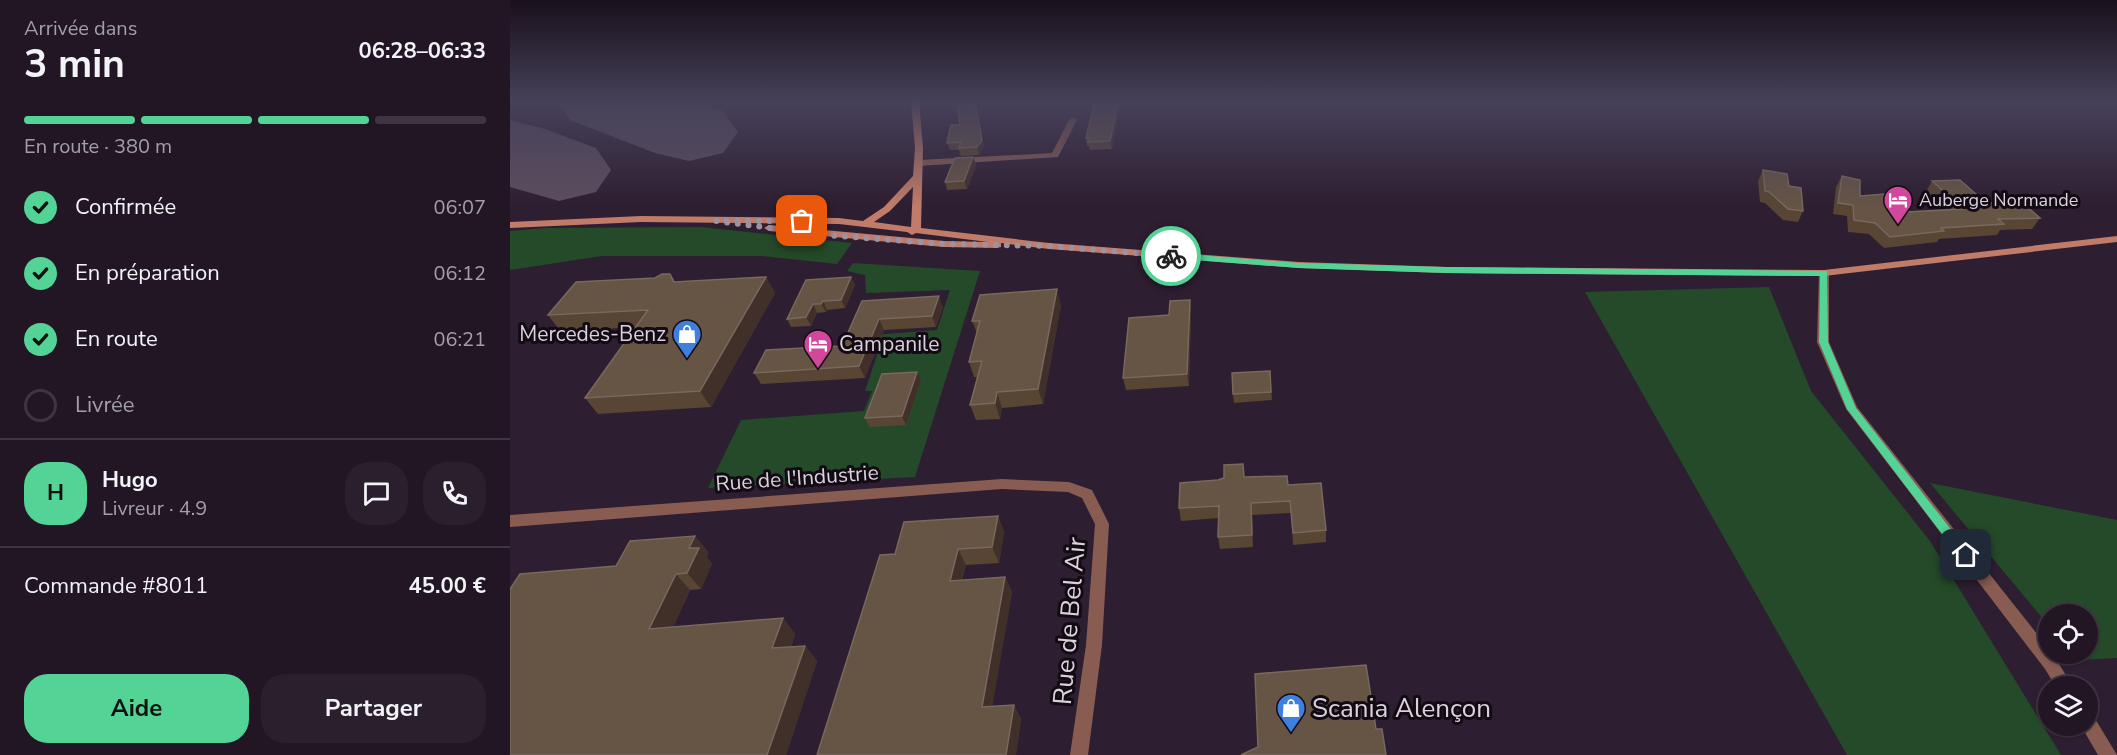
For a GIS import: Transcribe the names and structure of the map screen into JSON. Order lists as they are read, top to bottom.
{
  "streets": {
    "street": ["Rue de l'Industrie", "Rue de Bel Air"]
  },
  "crossings": [
    ["Rue de l'Industrie", "Rue de Bel Air"]
  ],
  "places": {
    "hotel": ["Auberge Normande", "Campanile"],
    "shop": ["Mercedes-Benz", "Scania Alençon"]
  },
  "page": {
    "heading": ["3 min", "Arrivée dans", "06:28–06:33"],
    "panel": [
      "Hugo",
      "Livreur · 4.9",
      "Commande #8011",
      "45.00 €"
    ],
    "bar": "En route · 380 m",
    "list": [
      ["Confirmée", "06:07"],
      ["En préparation", "06:12"],
      ["En route", "06:21"],
      "Livrée"
    ],
    "round": "H",
    "buttons": ["Aide", "Partager"]
  }
}
